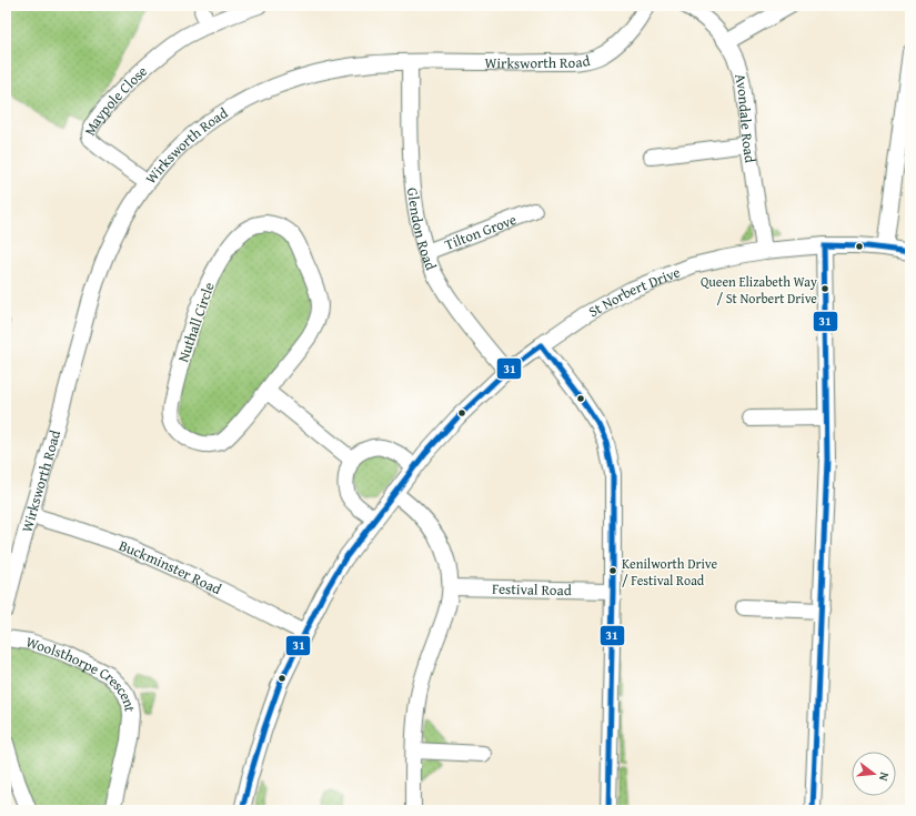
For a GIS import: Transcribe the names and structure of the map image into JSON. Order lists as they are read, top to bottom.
{
  "streets": {
    "street": [
      "Wirksworth Road",
      "Maypole Close",
      "Avondale Road",
      "Glendon Road",
      "Tilton Grove",
      "St Norbert Drive",
      "Nuthall Circle",
      "Buckminster Road",
      "Festival Road",
      "Woolsthorpe Crescent"
    ]
  },
  "crossings": [
    ["Wirksworth Road", "Maypole Close"],
    ["Wirksworth Road", "Glendon Road"],
    ["Wirksworth Road", "Buckminster Road"],
    ["Avondale Road", "St Norbert Drive"],
    ["Glendon Road", "Tilton Grove"],
    ["Glendon Road", "St Norbert Drive"],
    ["St Norbert Drive", "Buckminster Road"]
  ],
  "places": ["Queen Elizabeth Way / St Norbert Drive", "Kenilworth Drive / Festival Road"],
  "lines": ["transit line 31"],
  "north": "right"
}
